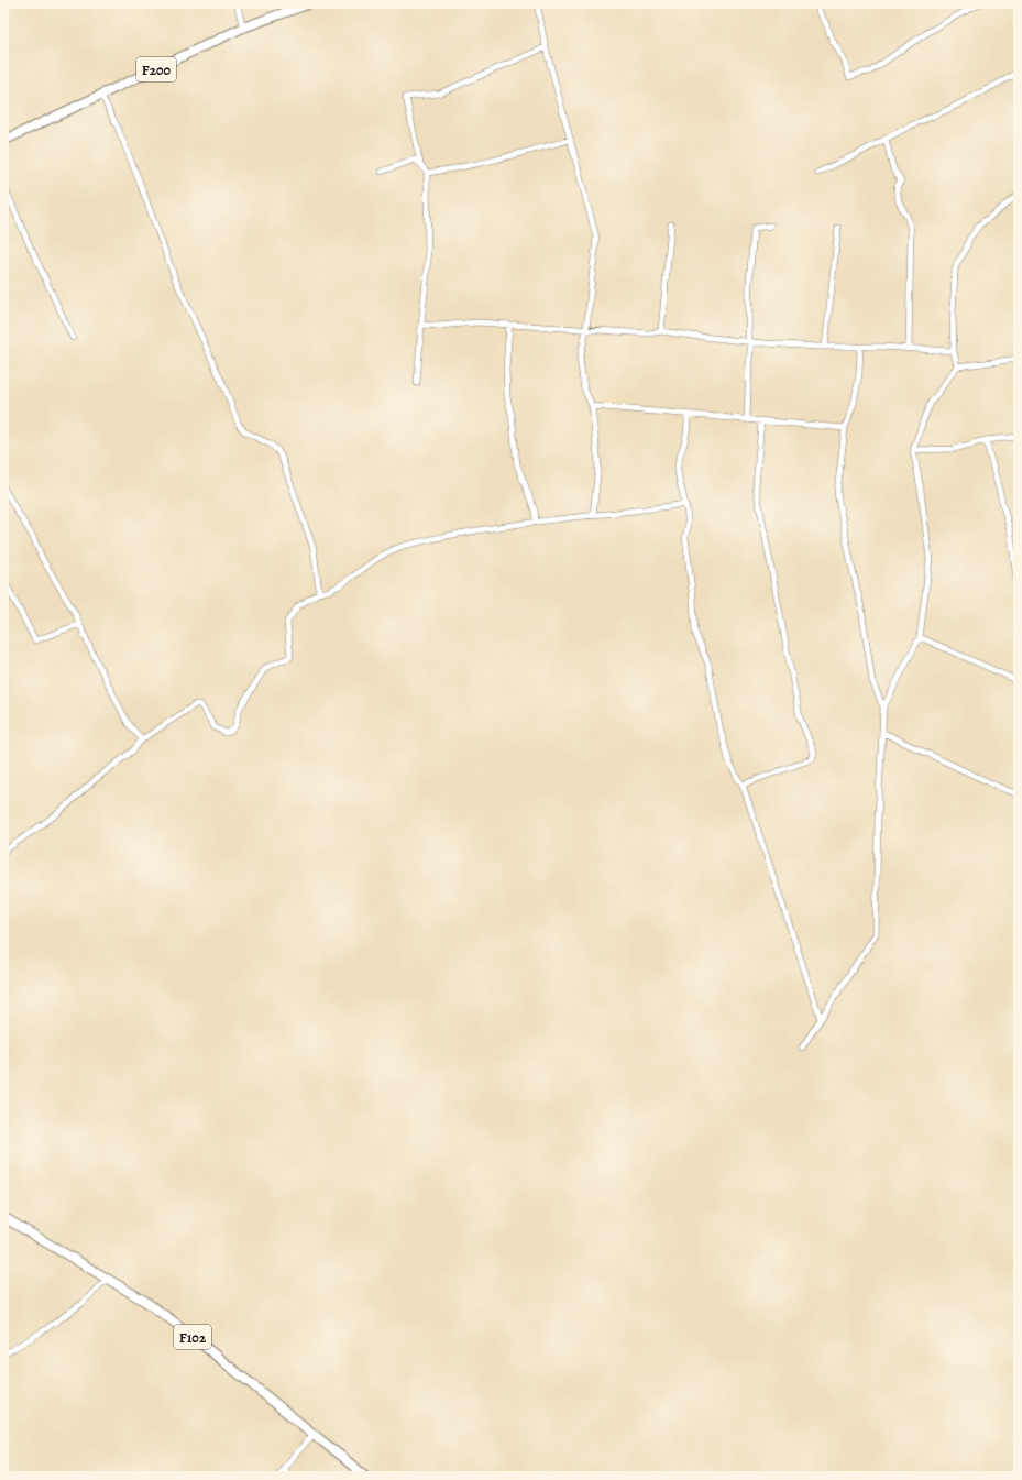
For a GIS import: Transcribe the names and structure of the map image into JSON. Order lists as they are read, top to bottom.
{
  "streets": {
    "main road": ["F200", "F102"]
  }
}
